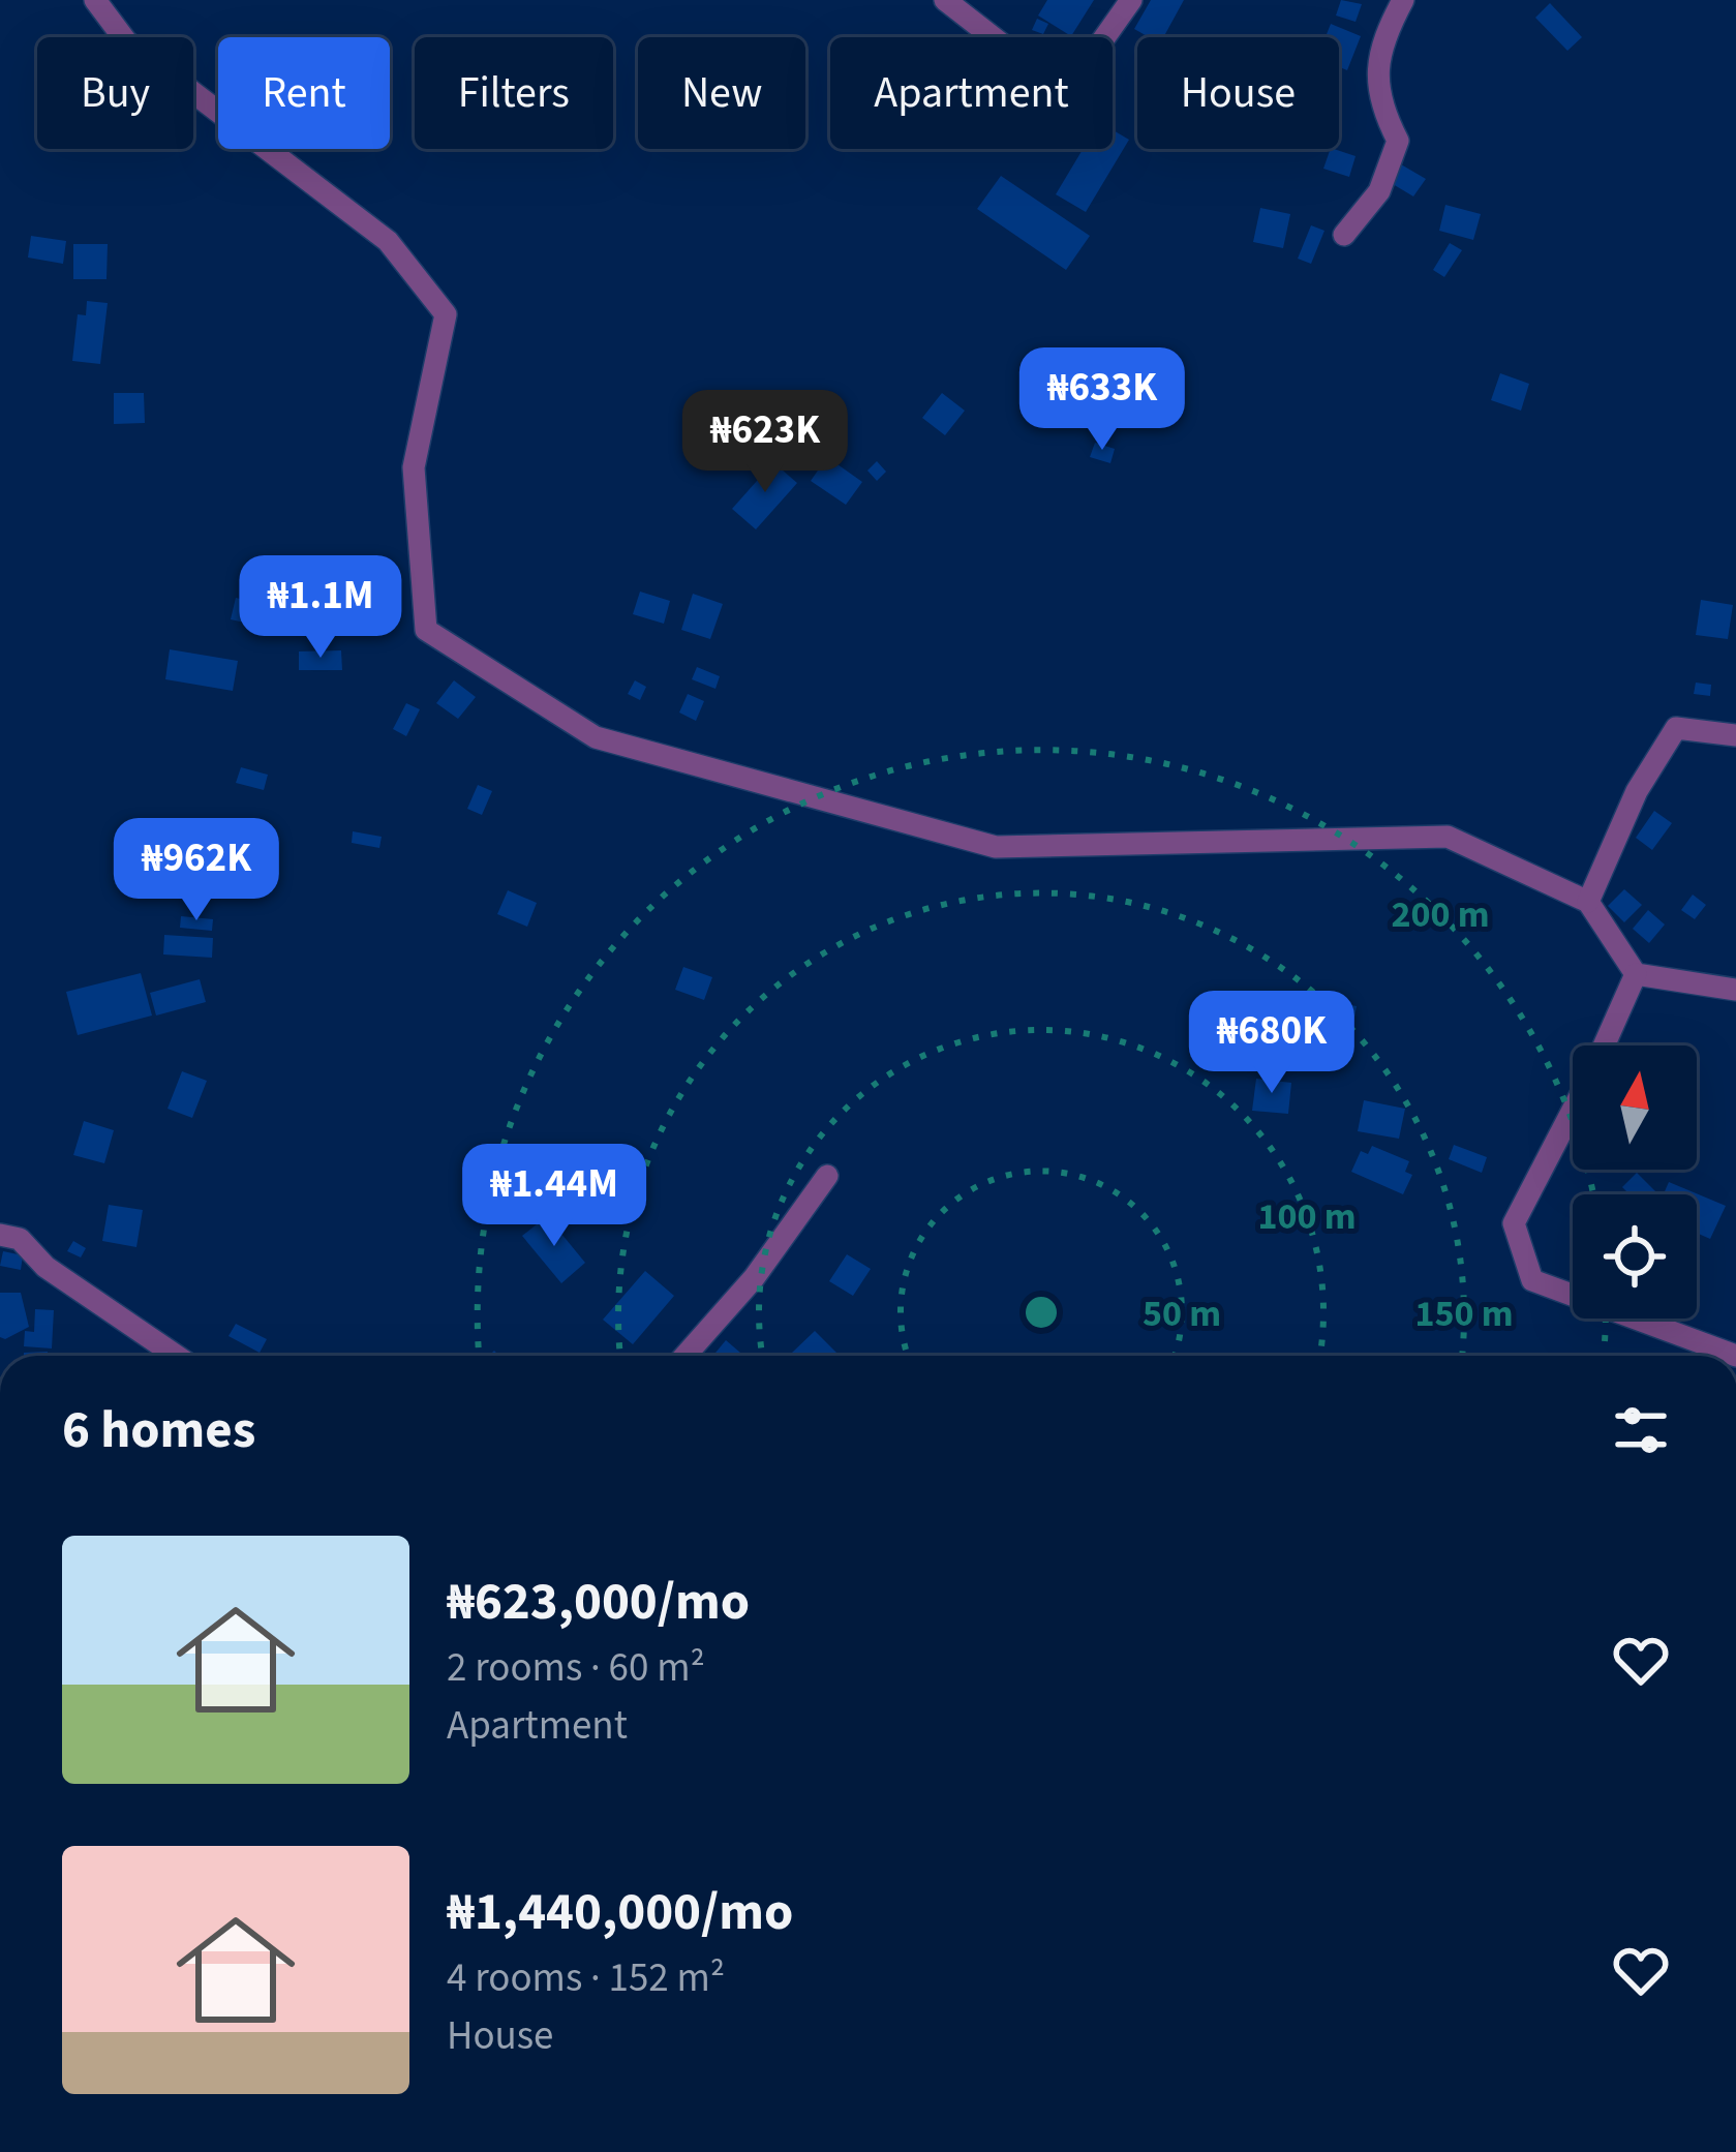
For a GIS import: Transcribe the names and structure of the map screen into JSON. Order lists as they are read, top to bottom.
{
  "north": "top",
  "page": {
    "chip": [
      "Buy",
      "Rent",
      "Filters",
      "New",
      "Apartment",
      "House"
    ],
    "price": [
      "₦633K",
      "₦623K",
      "₦1.1M",
      "₦962K",
      "₦680K",
      "₦1.44M"
    ],
    "heading": "6 homes",
    "list": [
      {
        "name": "₦623,000/mo",
        "note": "2 rooms · 60 m² · Apartment"
      },
      {
        "name": "₦1,440,000/mo",
        "note": "4 rooms · 152 m² · House"
      }
    ]
  },
  "rings": [
    "200 m",
    "100 m",
    "50 m",
    "150 m"
  ]
}
